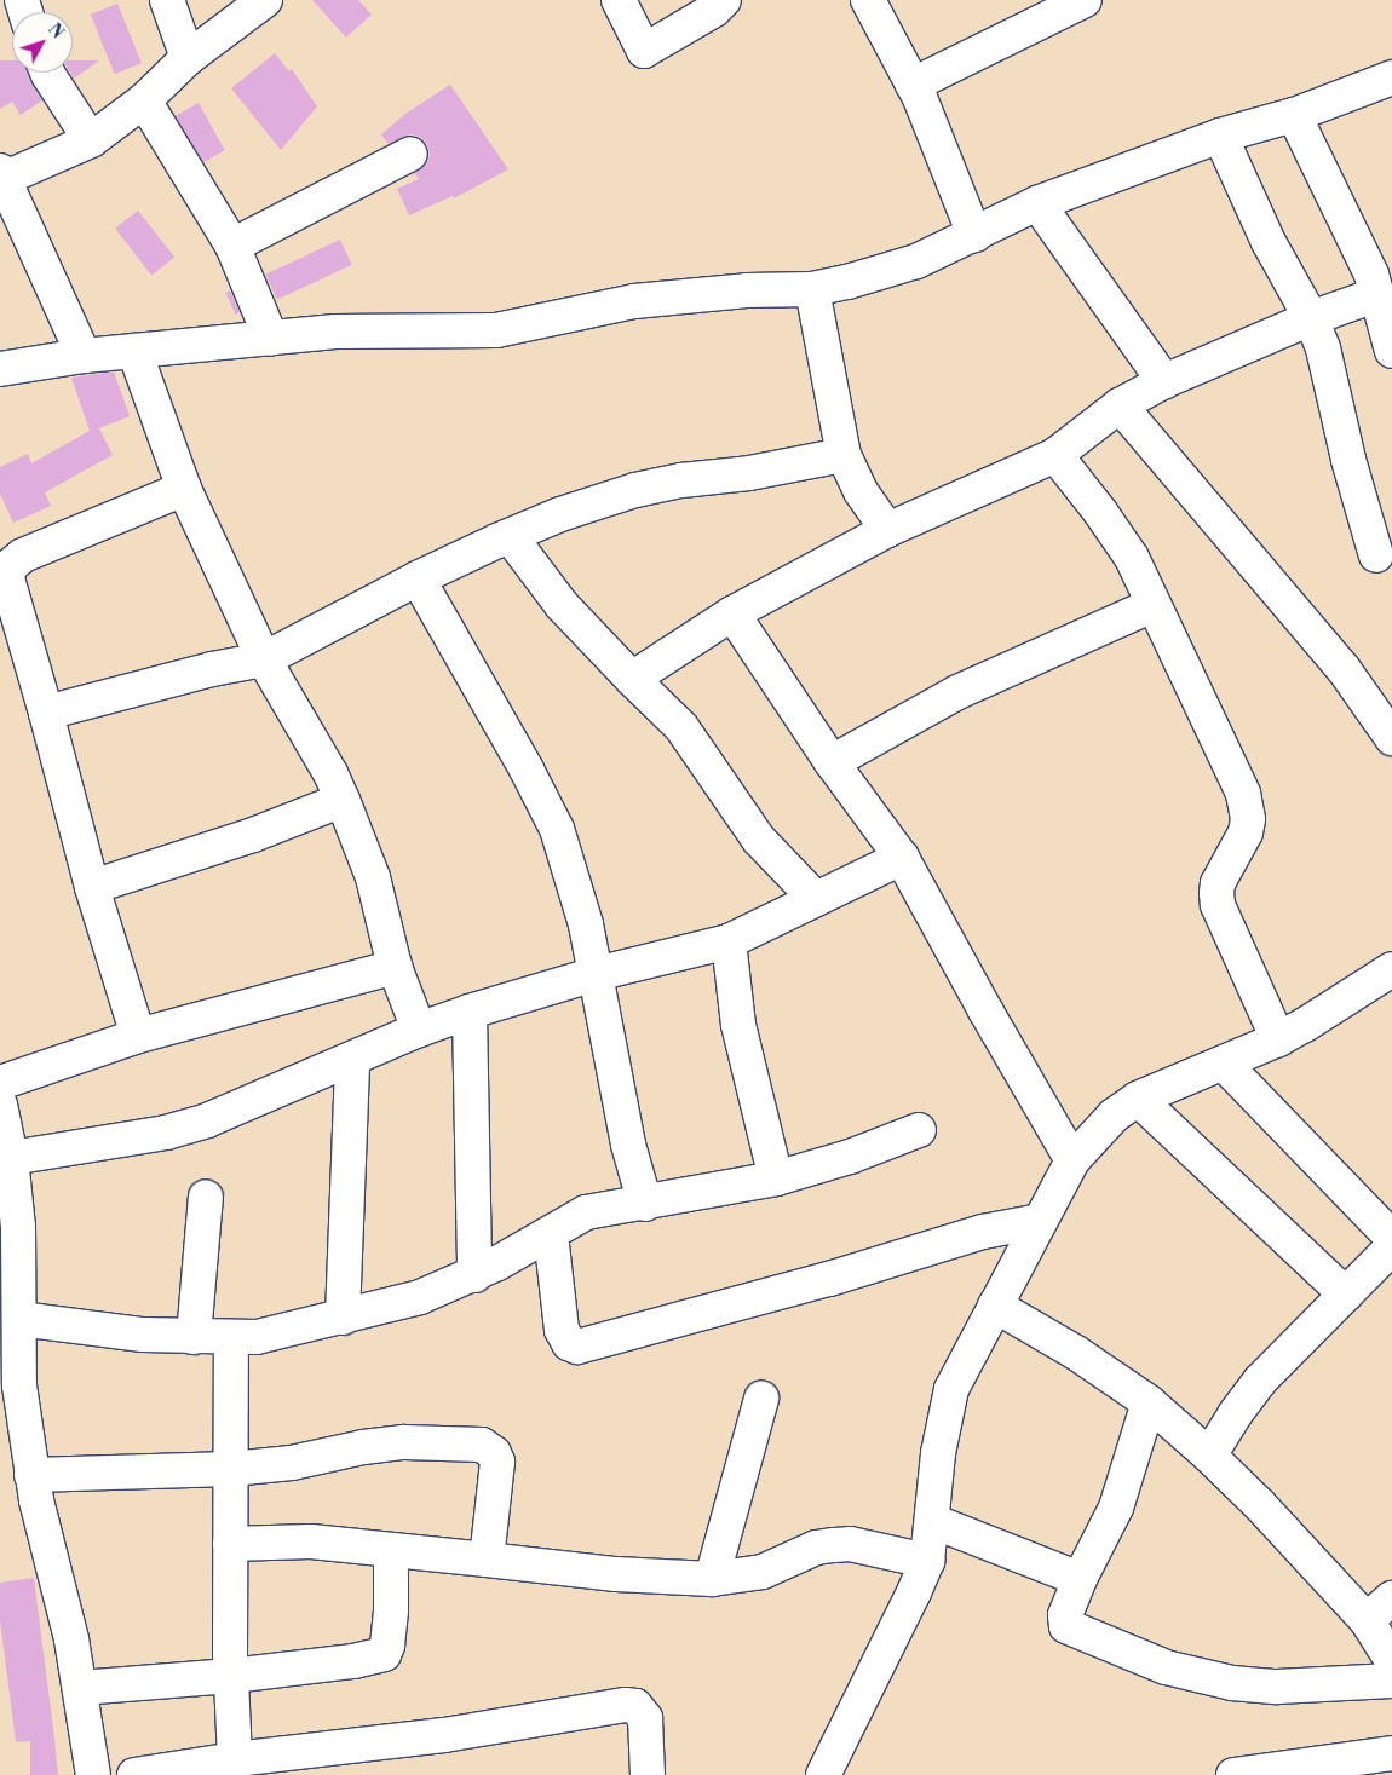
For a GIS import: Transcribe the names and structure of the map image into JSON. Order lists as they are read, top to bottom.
{
  "north": "top right"
}
